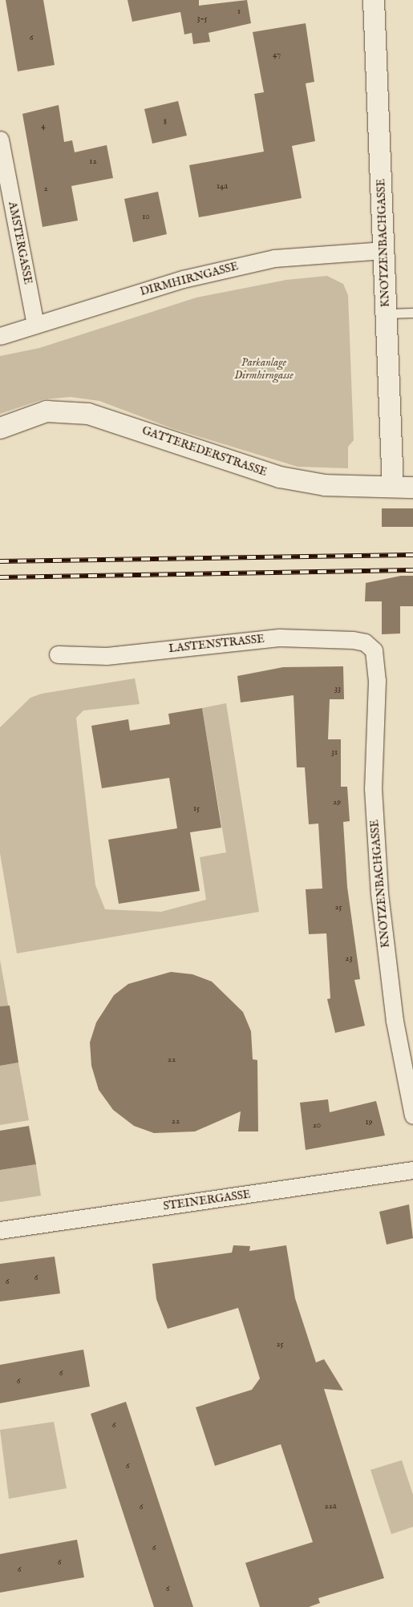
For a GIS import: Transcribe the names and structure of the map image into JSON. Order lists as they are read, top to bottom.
{
  "streets": {
    "street": [
      "AMSTERGASSE",
      "KNOTZENBACHGASSE",
      "DIRMHIRNGASSE",
      "GATTEREDERSTRASSE",
      "LASTENSTRASSE",
      "STEINERGASSE"
    ]
  },
  "crossings": [
    ["AMSTERGASSE", "DIRMHIRNGASSE"],
    ["KNOTZENBACHGASSE", "DIRMHIRNGASSE"],
    ["KNOTZENBACHGASSE", "GATTEREDERSTRASSE"],
    ["KNOTZENBACHGASSE", "LASTENSTRASSE"]
  ],
  "parks": ["Parkanlage Dirmhirngasse"],
  "house_numbers": [
    "1",
    "3-5",
    "6",
    "47",
    "8",
    "4",
    "12",
    "14a",
    "2",
    "10",
    "33",
    "31",
    "29",
    "15",
    "25",
    "23",
    "22",
    "22",
    "19",
    "20",
    "6",
    "6",
    "25",
    "6",
    "6",
    "6",
    "6",
    "22a",
    "6",
    "6",
    "6",
    "6",
    "6"
  ]
}
